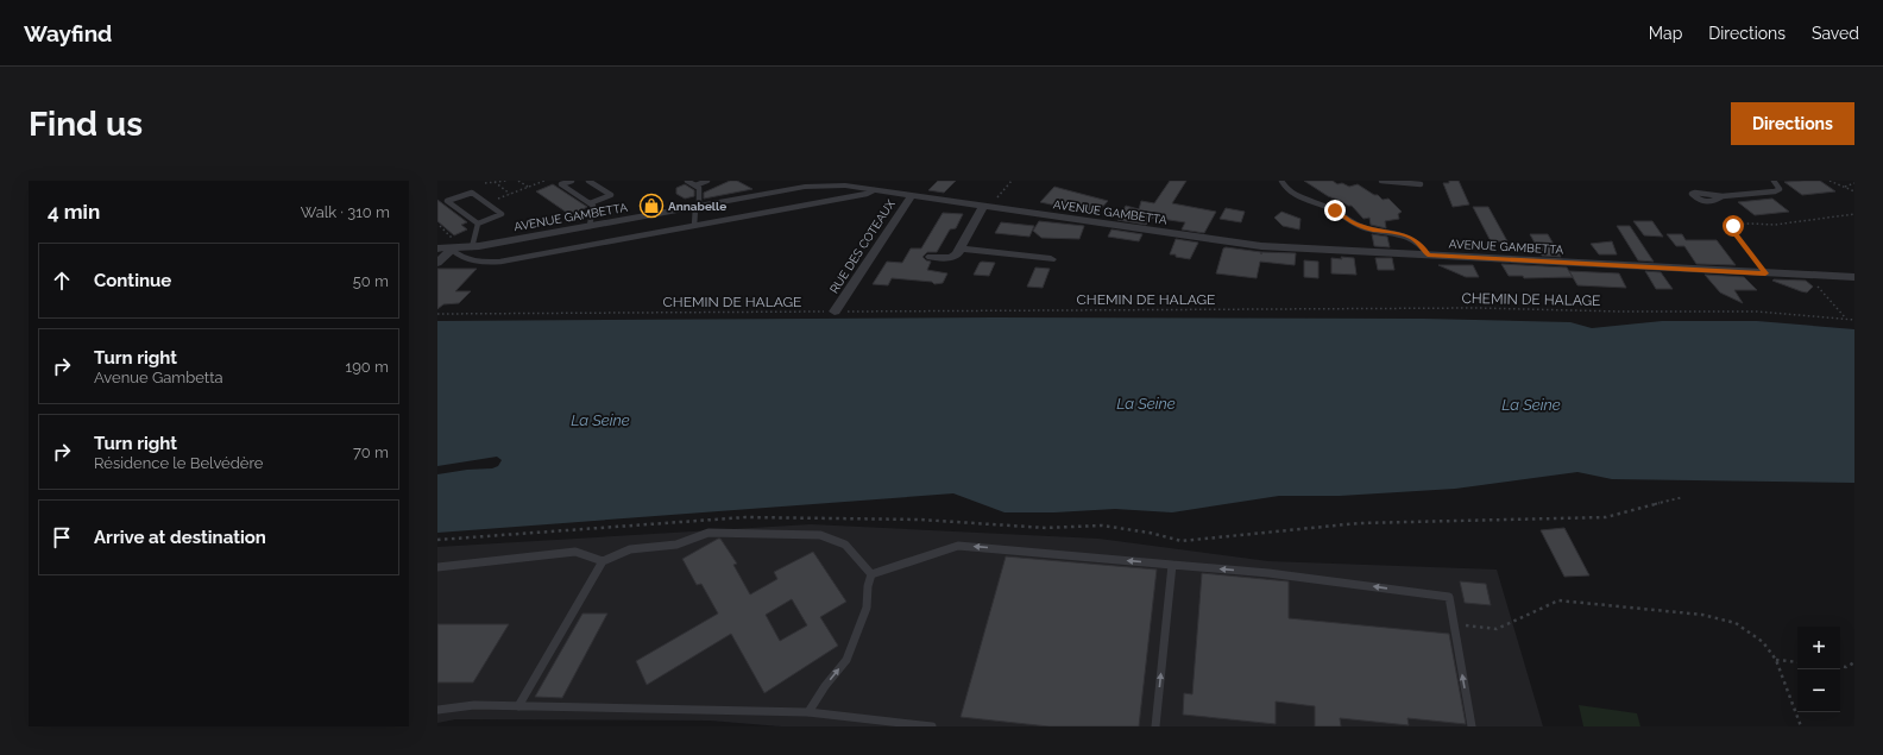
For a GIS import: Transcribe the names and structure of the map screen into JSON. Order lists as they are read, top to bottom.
{
  "streets": {
    "street": ["AVENUE GAMBETTA", "RUE DES COTEAUX"],
    "path": ["CHEMIN DE HALAGE"]
  },
  "crossings": [
    ["AVENUE GAMBETTA", "RUE DES COTEAUX"],
    ["RUE DES COTEAUX", "CHEMIN DE HALAGE"]
  ],
  "water": ["La Seine"],
  "places": {
    "shop": ["Annabelle"]
  },
  "page": {
    "header": "Wayfind",
    "nav": ["Map", "Directions", "Saved"],
    "buttons": "Directions",
    "title": "Find us",
    "heading": ["4 min", "Walk · 310 m"],
    "list": [
      ["Continue", "50 m"],
      ["Turn right", "Avenue Gambetta", "190 m"],
      ["Turn right", "Résidence le Belvédère", "70 m"],
      "Arrive at destination"
    ],
    "map_buttons": ["+", "−"]
  }
}
